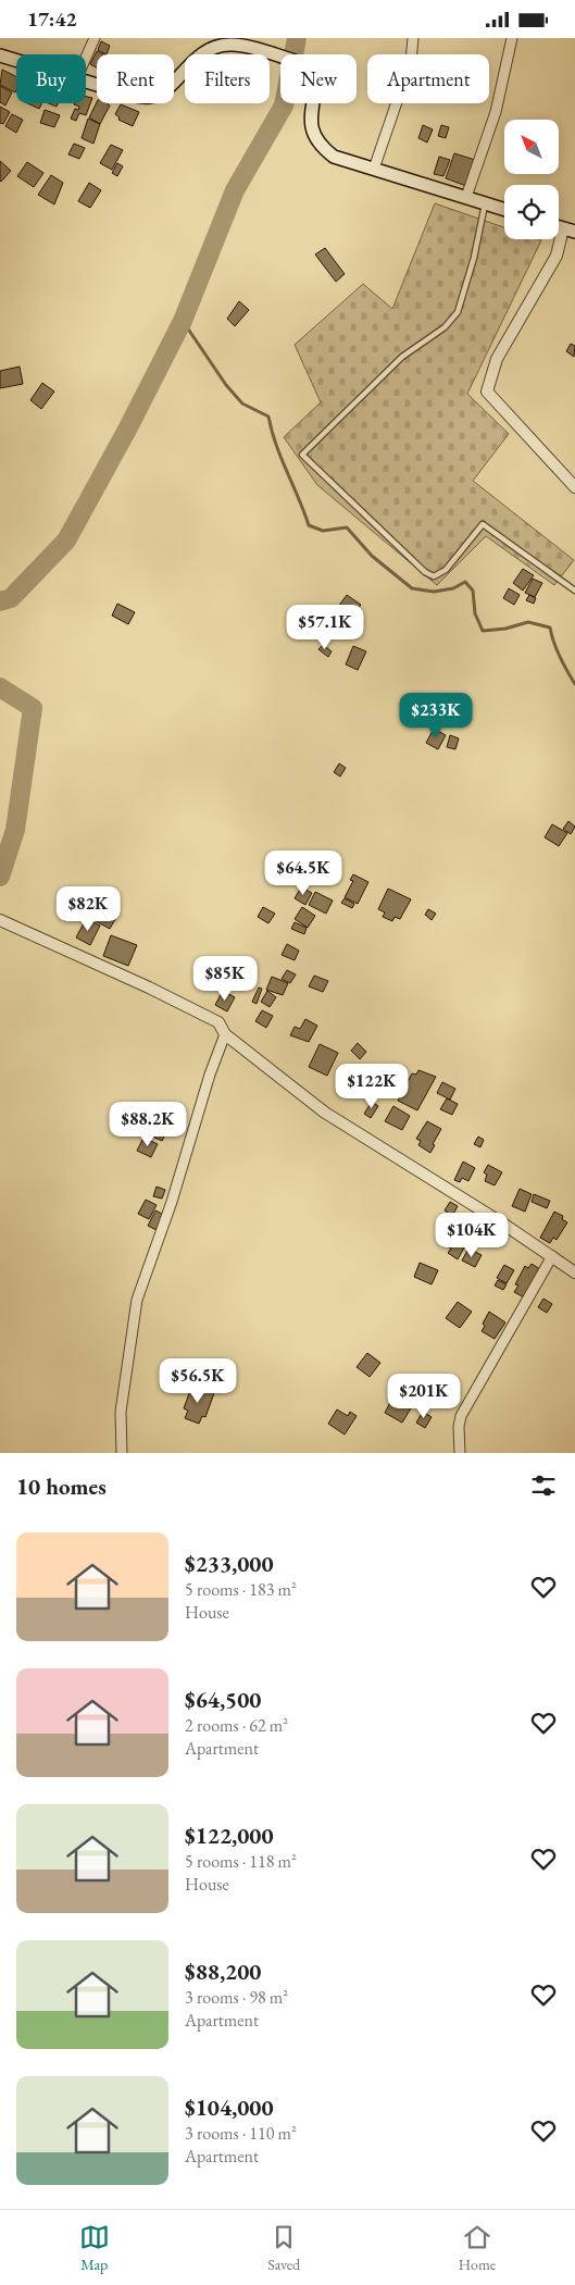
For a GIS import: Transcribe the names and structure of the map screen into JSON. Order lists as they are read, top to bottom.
{
  "north": "top left",
  "page": {
    "status": "17:42",
    "chip": [
      "Buy",
      "Rent",
      "Filters",
      "New",
      "Apartment"
    ],
    "price": [
      "$57.1K",
      "$233K",
      "$64.5K",
      "$82K",
      "$85K",
      "$122K",
      "$88.2K",
      "$104K",
      "$56.5K",
      "$201K"
    ],
    "heading": "10 homes",
    "list": [
      {
        "name": "$233,000",
        "note": "5 rooms · 183 m² · House"
      },
      {
        "name": "$64,500",
        "note": "2 rooms · 62 m² · Apartment"
      },
      {
        "name": "$122,000",
        "note": "5 rooms · 118 m² · House"
      },
      {
        "name": "$88,200",
        "note": "3 rooms · 98 m² · Apartment"
      },
      {
        "name": "$104,000",
        "note": "3 rooms · 110 m² · Apartment"
      }
    ],
    "tabs": ["Map", "Saved", "Home"]
  }
}
